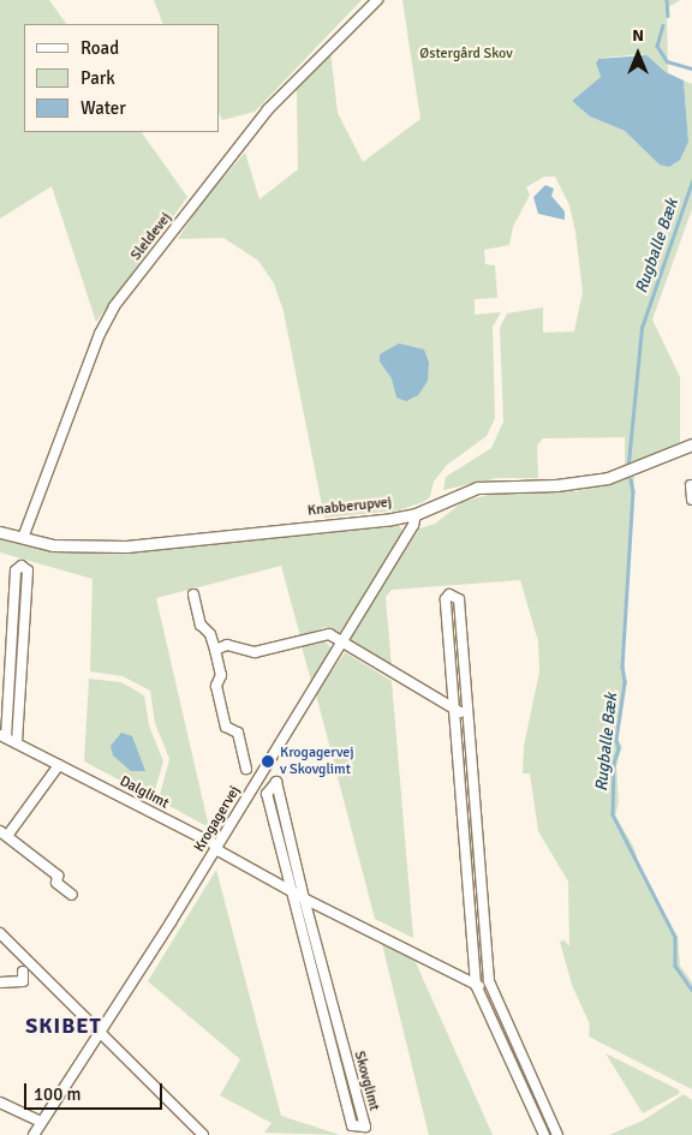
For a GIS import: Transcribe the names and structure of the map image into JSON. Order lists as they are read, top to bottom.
{
  "streets": {
    "street": [
      "Sleldevej",
      "Knabberupvej",
      "Dalglimt",
      "Krogagervej",
      "Skovglimt"
    ]
  },
  "crossings": [
    ["Sleldevej", "Knabberupvej"],
    ["Knabberupvej", "Krogagervej"],
    ["Dalglimt", "Krogagervej"]
  ],
  "districts": ["SKIBET"],
  "water": ["Rugballe Bæk"],
  "parks": ["Østergård Skov"],
  "places": ["Krogagervej v Skovglimt"],
  "legend": ["Road", "Park", "Water"],
  "scale_bar": "100 m",
  "north": "top"
}
